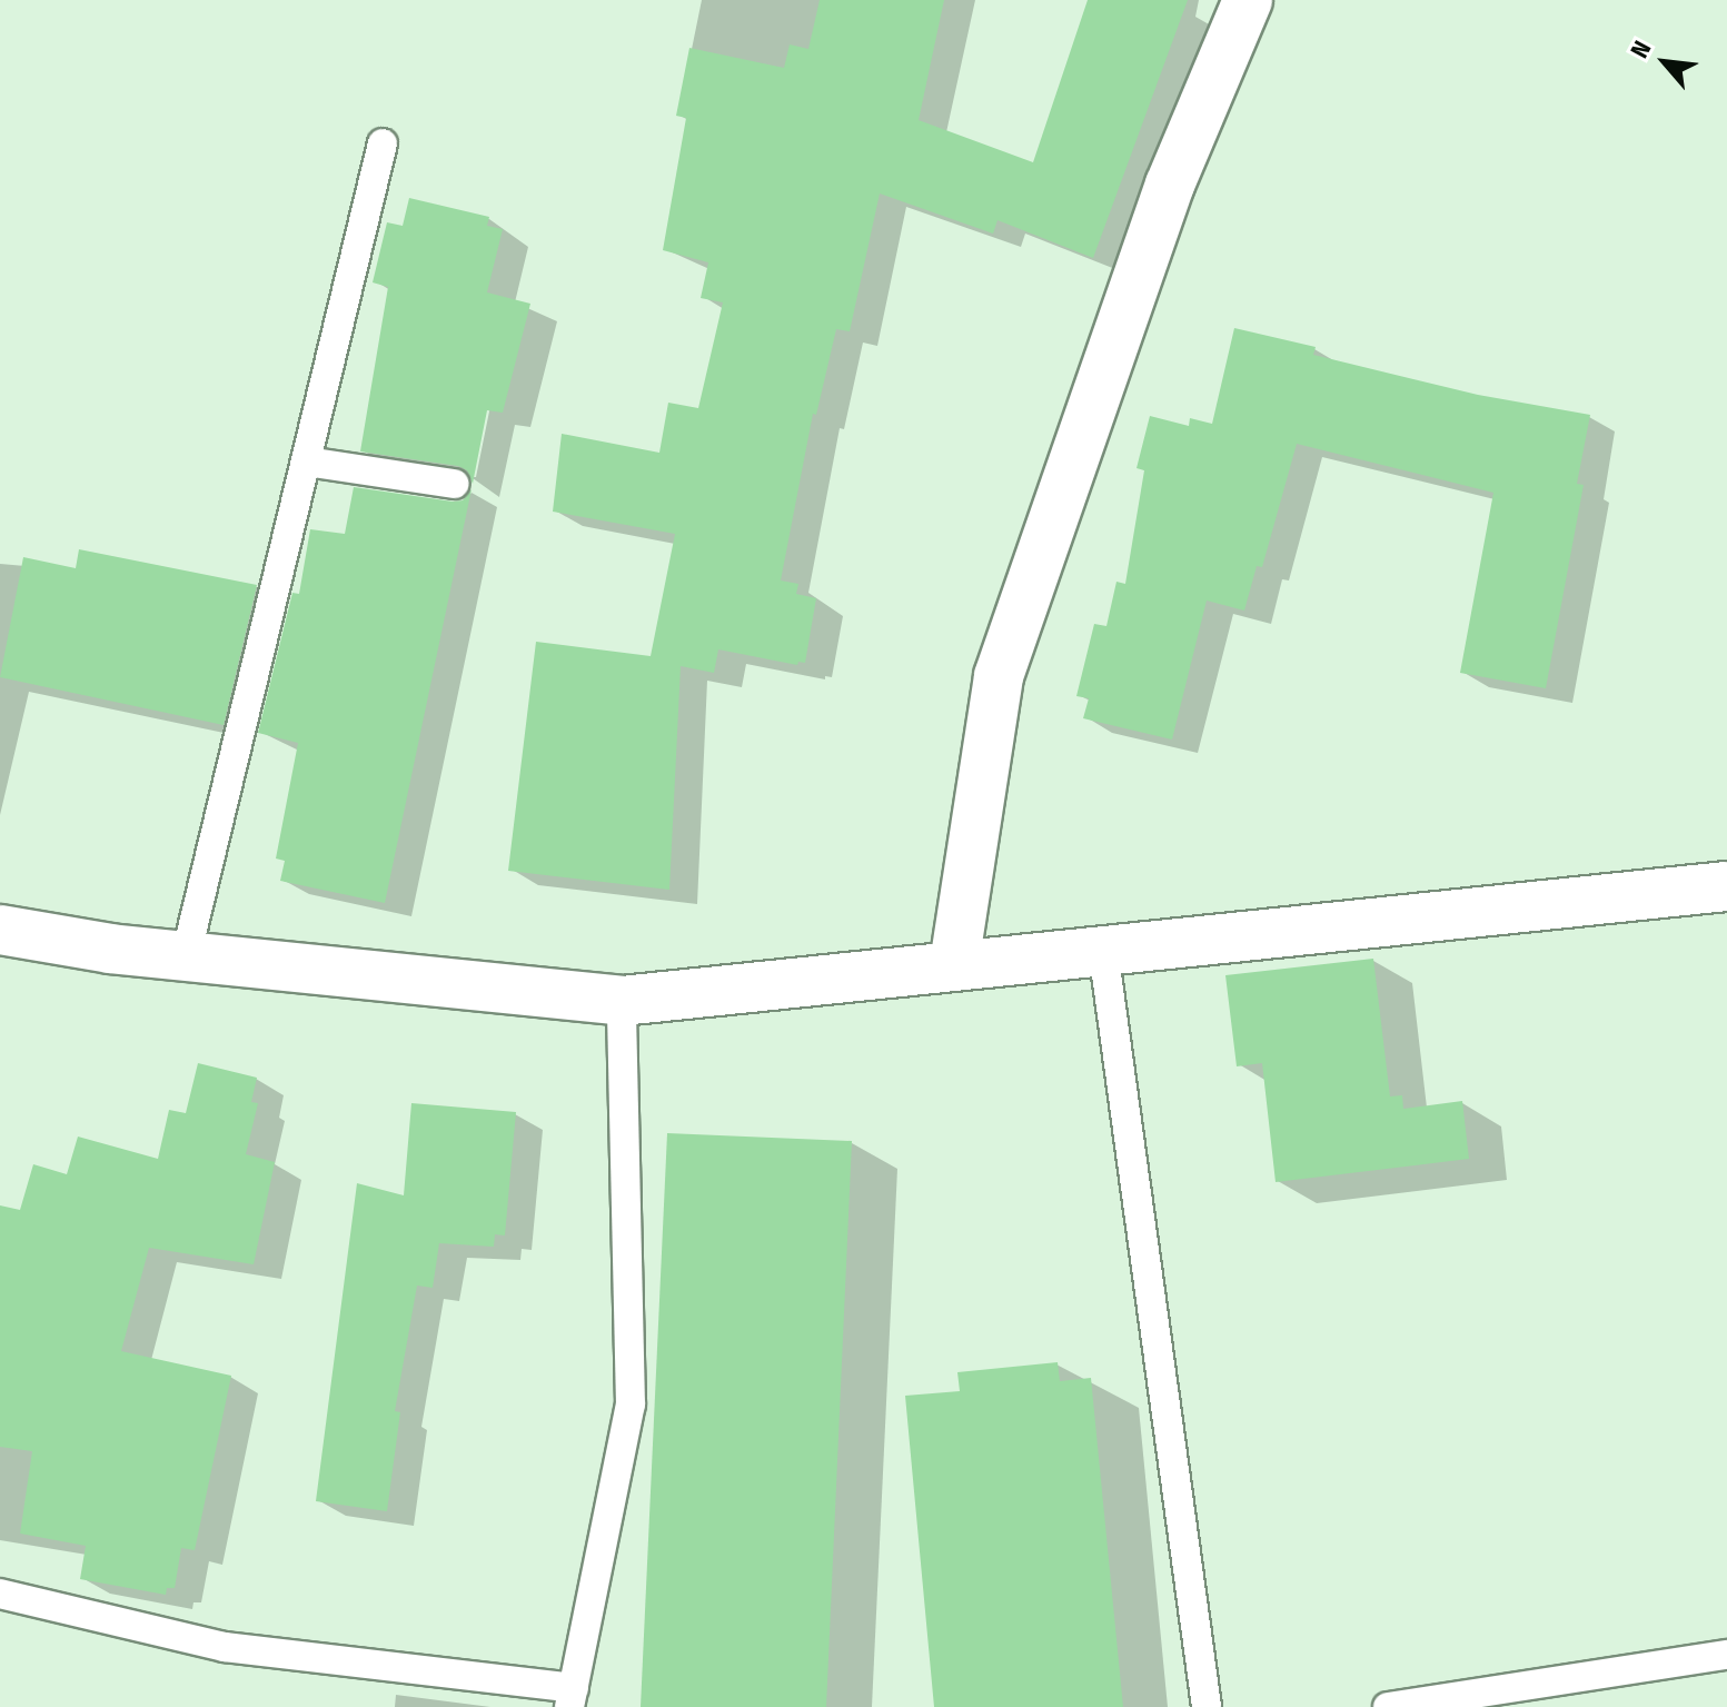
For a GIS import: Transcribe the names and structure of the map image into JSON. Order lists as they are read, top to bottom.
{
  "north": "top left"
}
